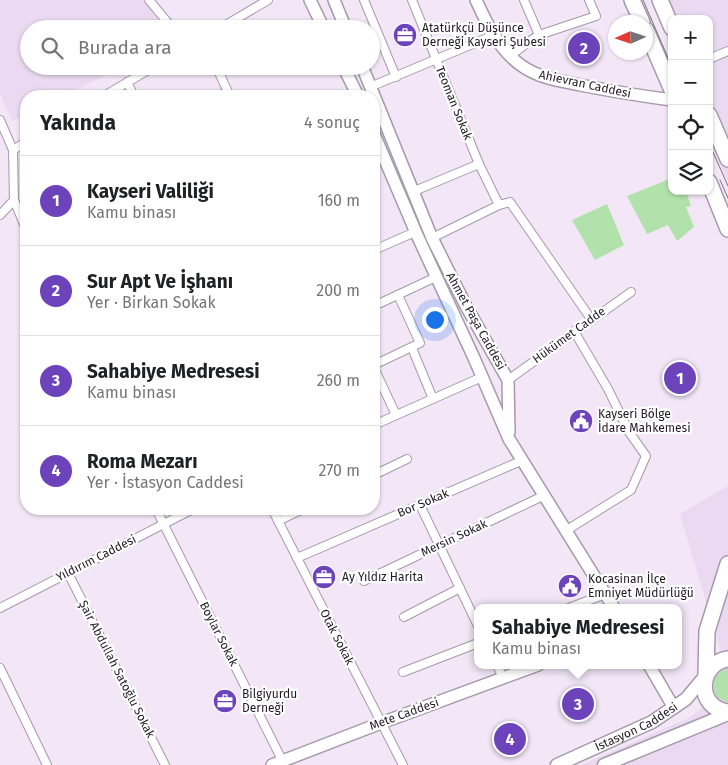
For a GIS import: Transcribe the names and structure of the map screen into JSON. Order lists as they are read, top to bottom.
{
  "streets": {
    "main road": ["İstasyon Caddesi"],
    "street": [
      "Ahievran Caddesi",
      "Teoman Sokak",
      "Ahmet Paşa Caddesi",
      "Hükümet Cadde",
      "Bor Sokak",
      "Mersin Sokak",
      "Yıldırım Caddesi",
      "Boylar Sokak",
      "Otak Sokak",
      "Şair Abdullah Satoğlu Sokak",
      "Mete Caddesi"
    ]
  },
  "crossings": [
    ["Ahmet Paşa Caddesi", "Hükümet Cadde"],
    ["Bor Sokak", "Otak Sokak"],
    ["Yıldırım Caddesi", "Boylar Sokak"],
    ["Yıldırım Caddesi", "Şair Abdullah Satoğlu Sokak"],
    ["Boylar Sokak", "Mete Caddesi"],
    ["Otak Sokak", "Mete Caddesi"]
  ],
  "places": {
    "office": ["Atatürkçü Düşünce Derneği Kayseri Şubesi", "Ay Yıldız Harita", "Bilgiyurdu Derneği"],
    "public building": ["Kayseri Bölge İdare Mahkemesi", "Kocasinan İlçe Emniyet Müdürlüğü"]
  },
  "north": "left",
  "page": {
    "map_buttons": ["+", "−"],
    "search": "Burada ara",
    "pins": [
      "2",
      "1",
      "3",
      "4"
    ],
    "heading": ["Yakında", "4 sonuç"],
    "list": [
      {
        "mark": "1",
        "name": "Kayseri Valiliği",
        "note": "Kamu binası",
        "value": "160 m"
      },
      {
        "mark": "2",
        "name": "Sur Apt Ve İşhanı",
        "note": "Yer · Birkan Sokak",
        "value": "200 m"
      },
      {
        "mark": "3",
        "name": "Sahabiye Medresesi",
        "note": "Kamu binası",
        "value": "260 m"
      },
      {
        "mark": "4",
        "name": "Roma Mezarı",
        "note": "Yer · İstasyon Caddesi",
        "value": "270 m"
      }
    ],
    "popup": ["Sahabiye Medresesi", "Kamu binası"]
  }
}
